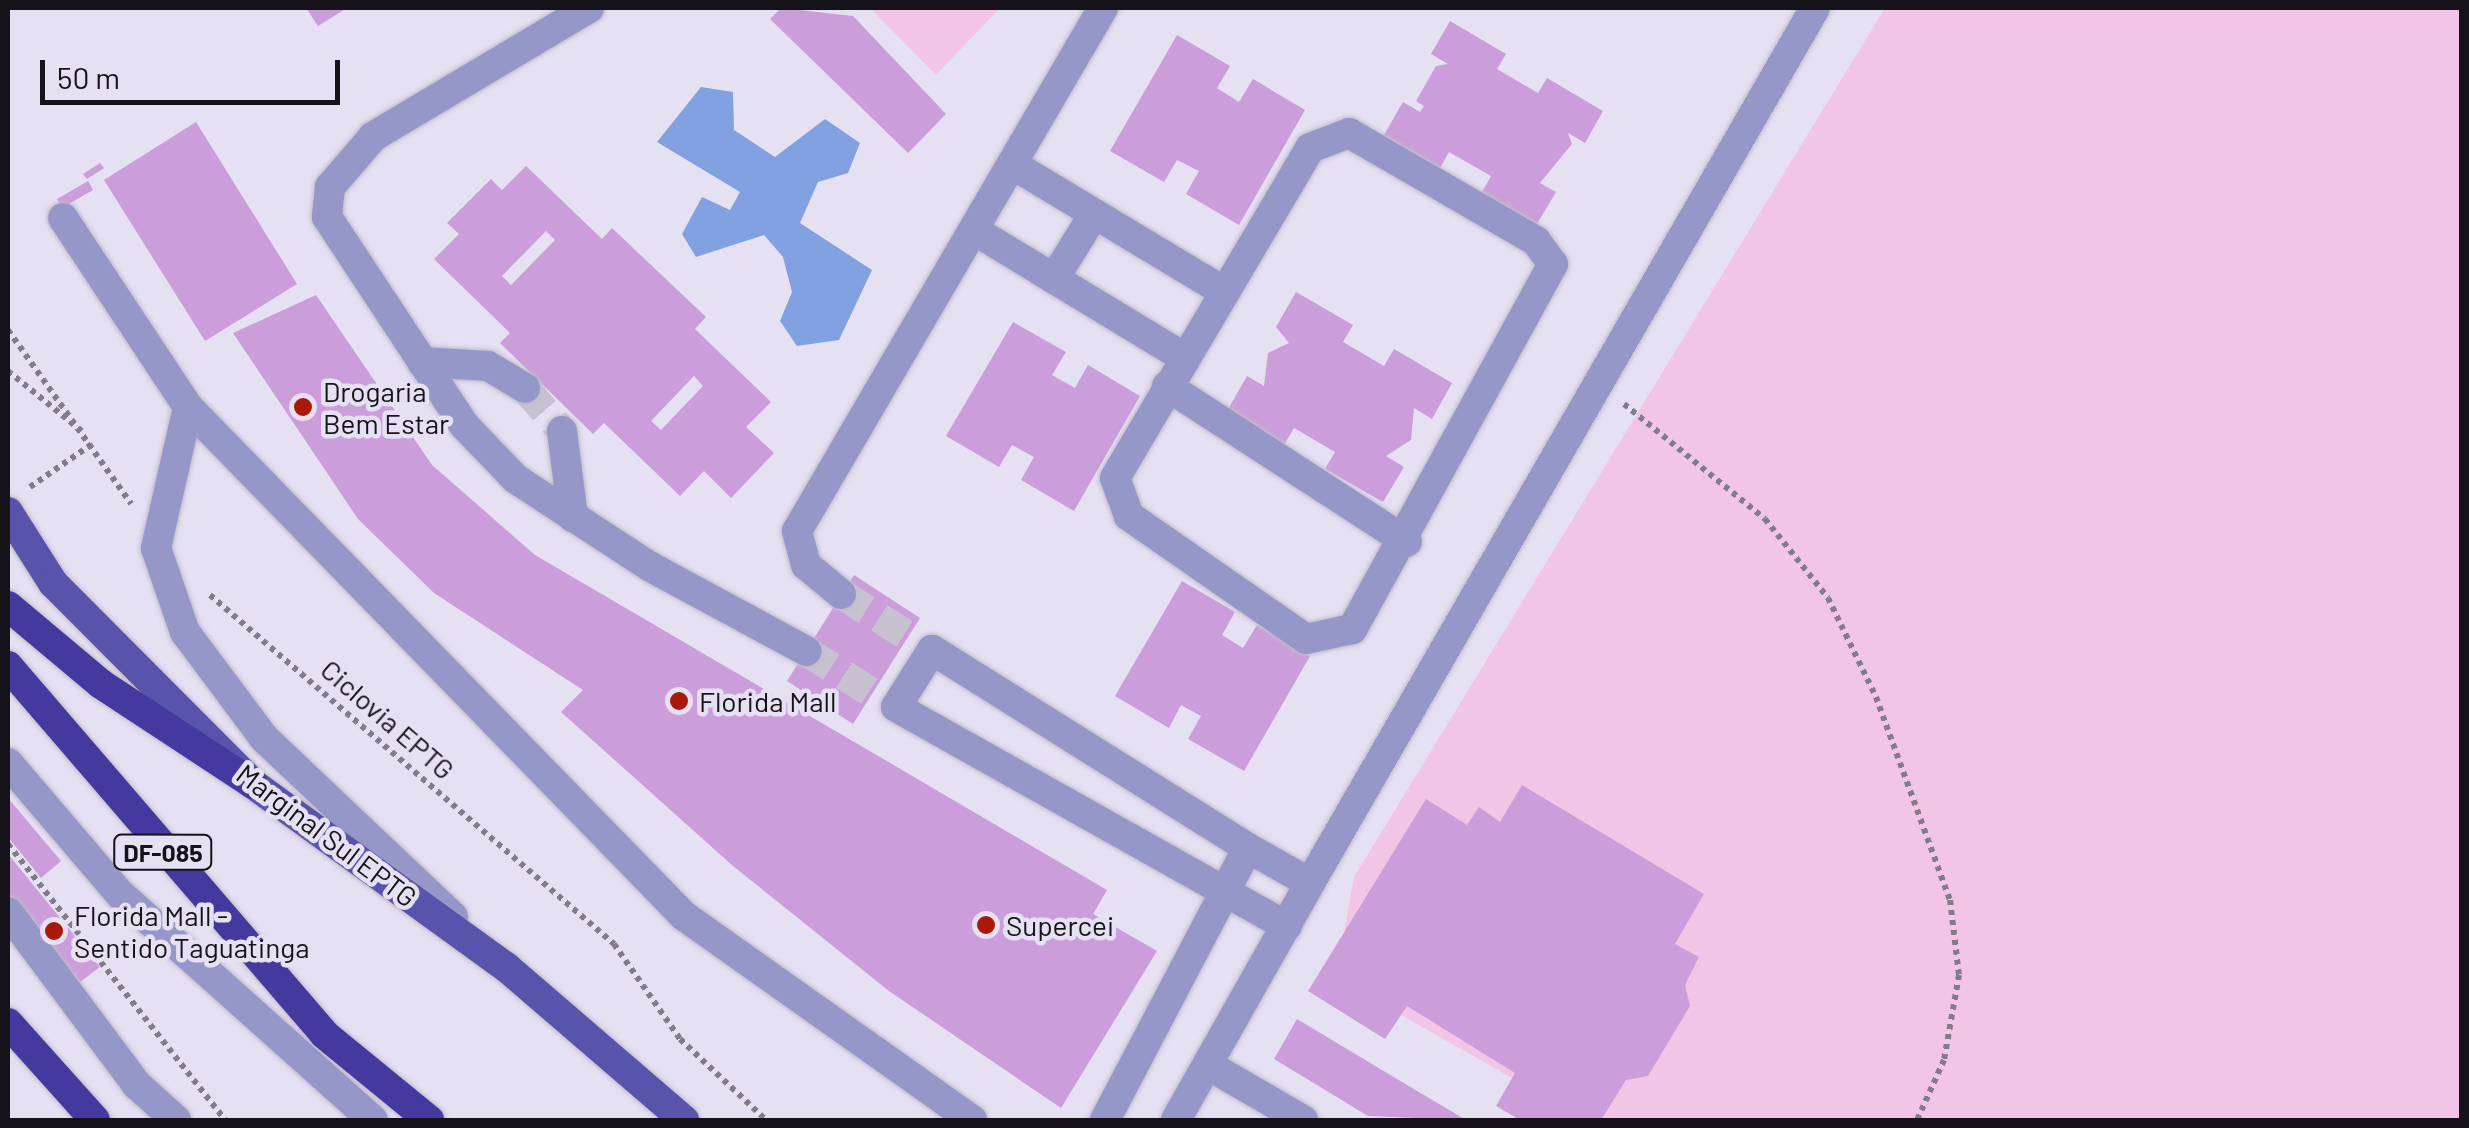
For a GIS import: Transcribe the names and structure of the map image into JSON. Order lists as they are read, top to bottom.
{
  "streets": {
    "highway": ["DF-085"],
    "main road": ["Marginal Sul EPTG"],
    "path": ["Ciclovia EPTG"]
  },
  "places": [
    "Drogaria Bem Estar",
    "Florida Mall",
    "Supercei",
    "Florida Mall - Sentido Taguatinga"
  ],
  "scale_bar": "50 m"
}
